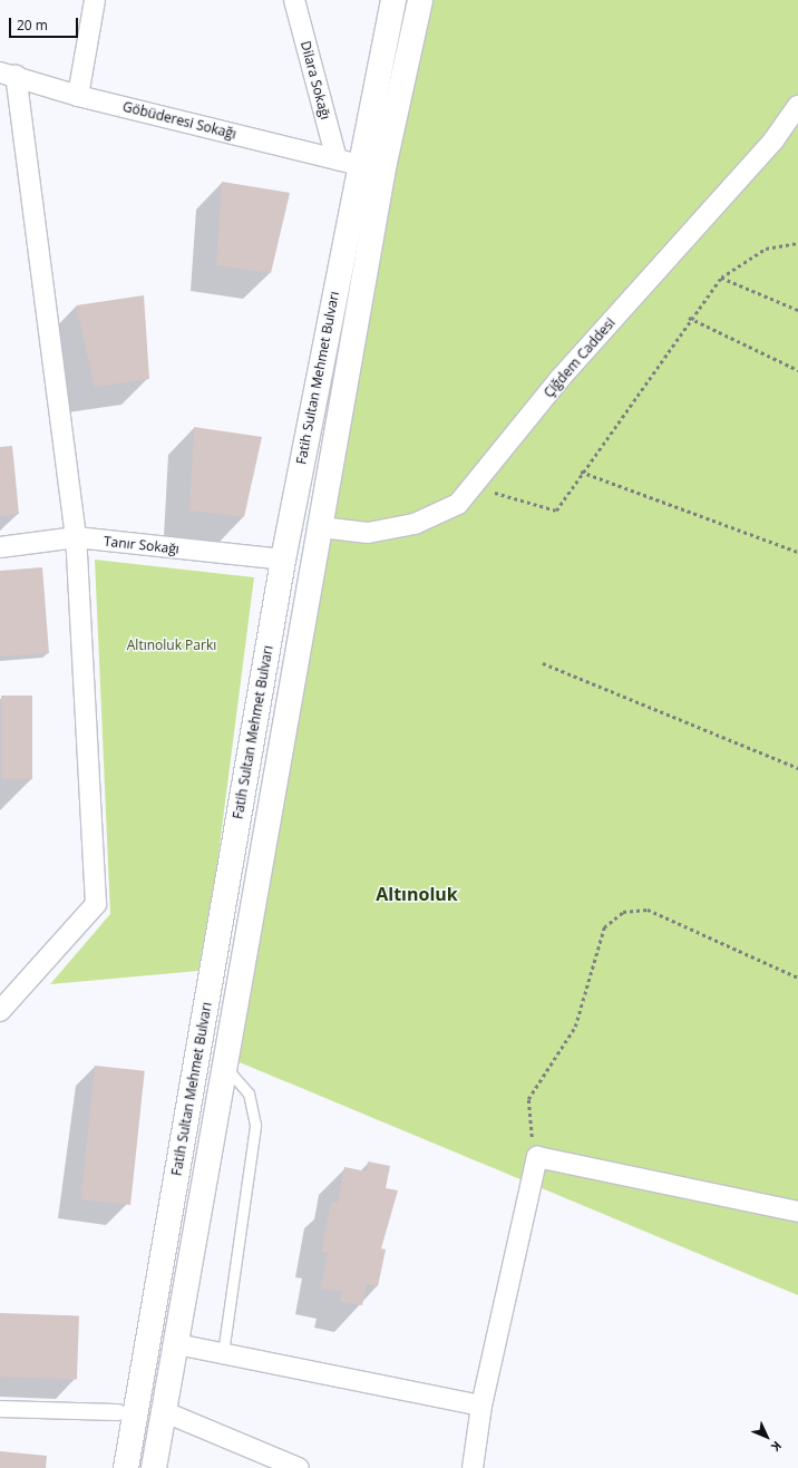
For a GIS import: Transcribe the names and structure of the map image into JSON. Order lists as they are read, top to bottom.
{
  "streets": {
    "main road": ["Fatih Sultan Mehmet Bulvarı"],
    "street": [
      "Dilara Sokağı",
      "Göbüderesi Sokağı",
      "Çiğdem Caddesi",
      "Tanır Sokağı"
    ]
  },
  "crossings": [
    ["Dilara Sokağı", "Göbüderesi Sokağı"],
    ["Dilara Sokağı", "Fatih Sultan Mehmet Bulvarı"],
    ["Göbüderesi Sokağı", "Fatih Sultan Mehmet Bulvarı"],
    ["Çiğdem Caddesi", "Fatih Sultan Mehmet Bulvarı"],
    ["Fatih Sultan Mehmet Bulvarı", "Tanır Sokağı"]
  ],
  "districts": ["Altınoluk"],
  "parks": ["Altınoluk Parkı"],
  "scale_bar": "20 m",
  "north": "bottom right"
}
